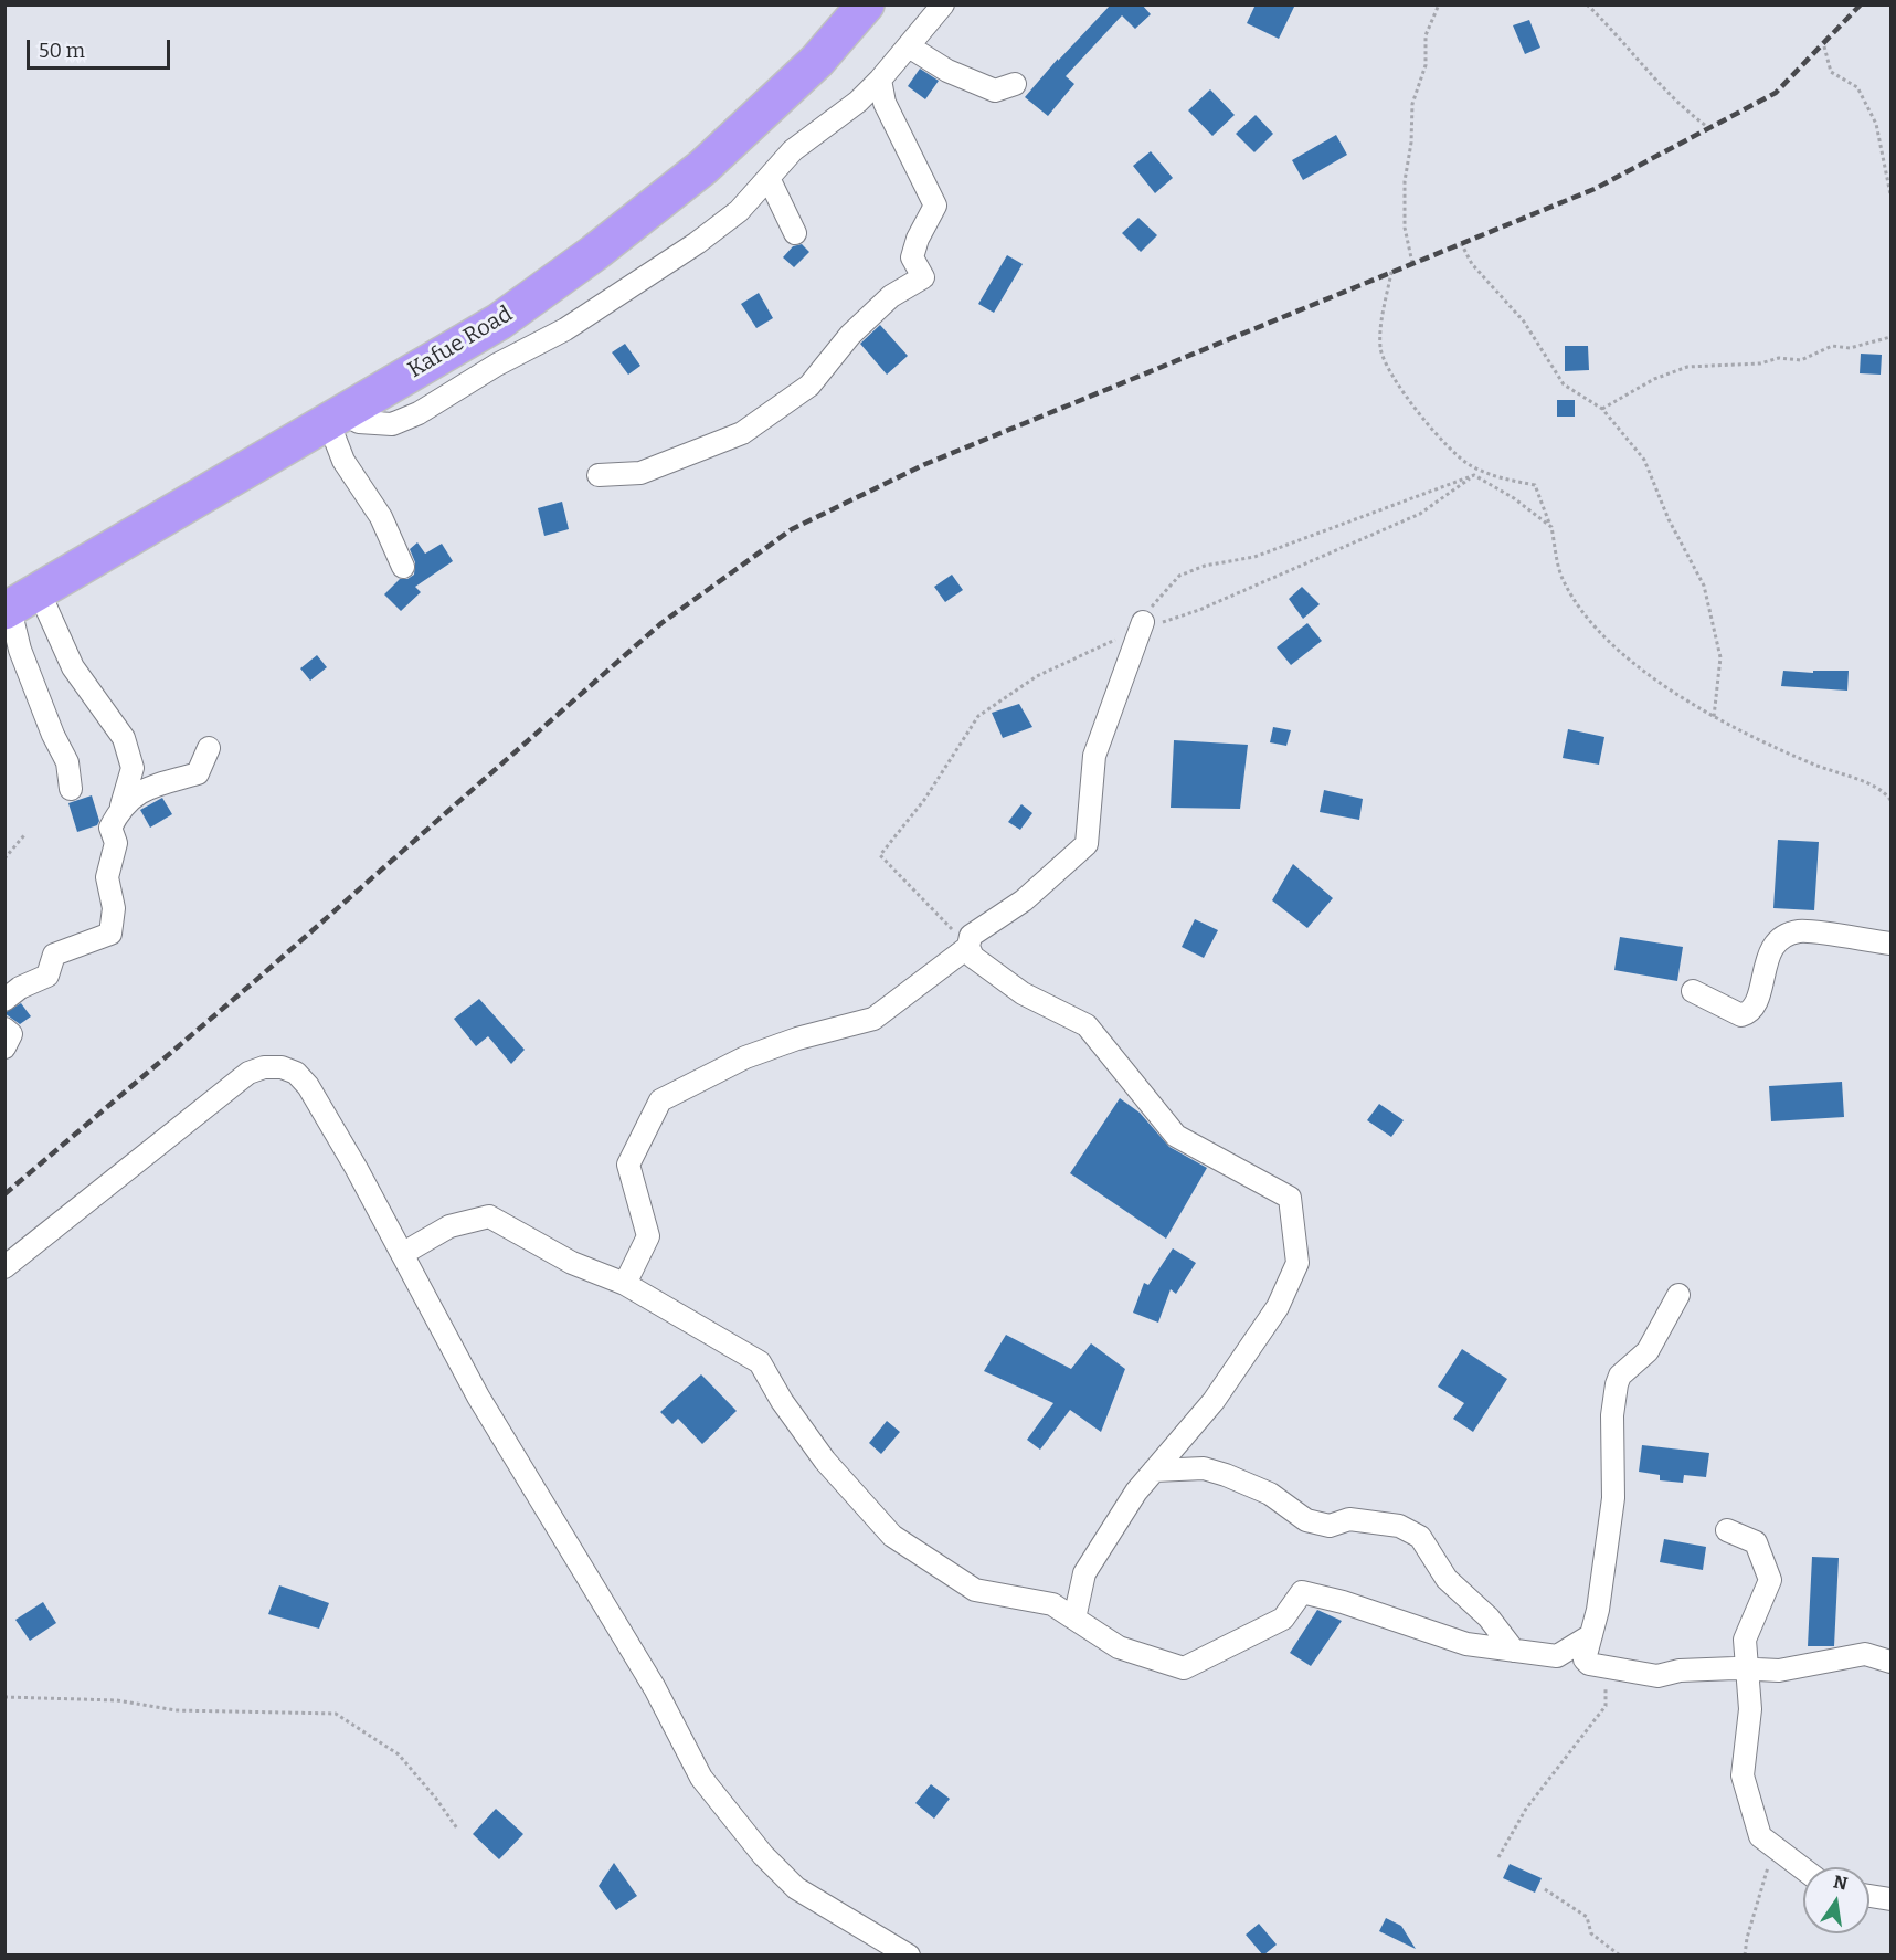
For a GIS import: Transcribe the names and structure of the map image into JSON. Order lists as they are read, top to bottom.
{
  "streets": {
    "highway": ["Kafue Road"]
  },
  "scale_bar": "50 m",
  "north": "top"
}
